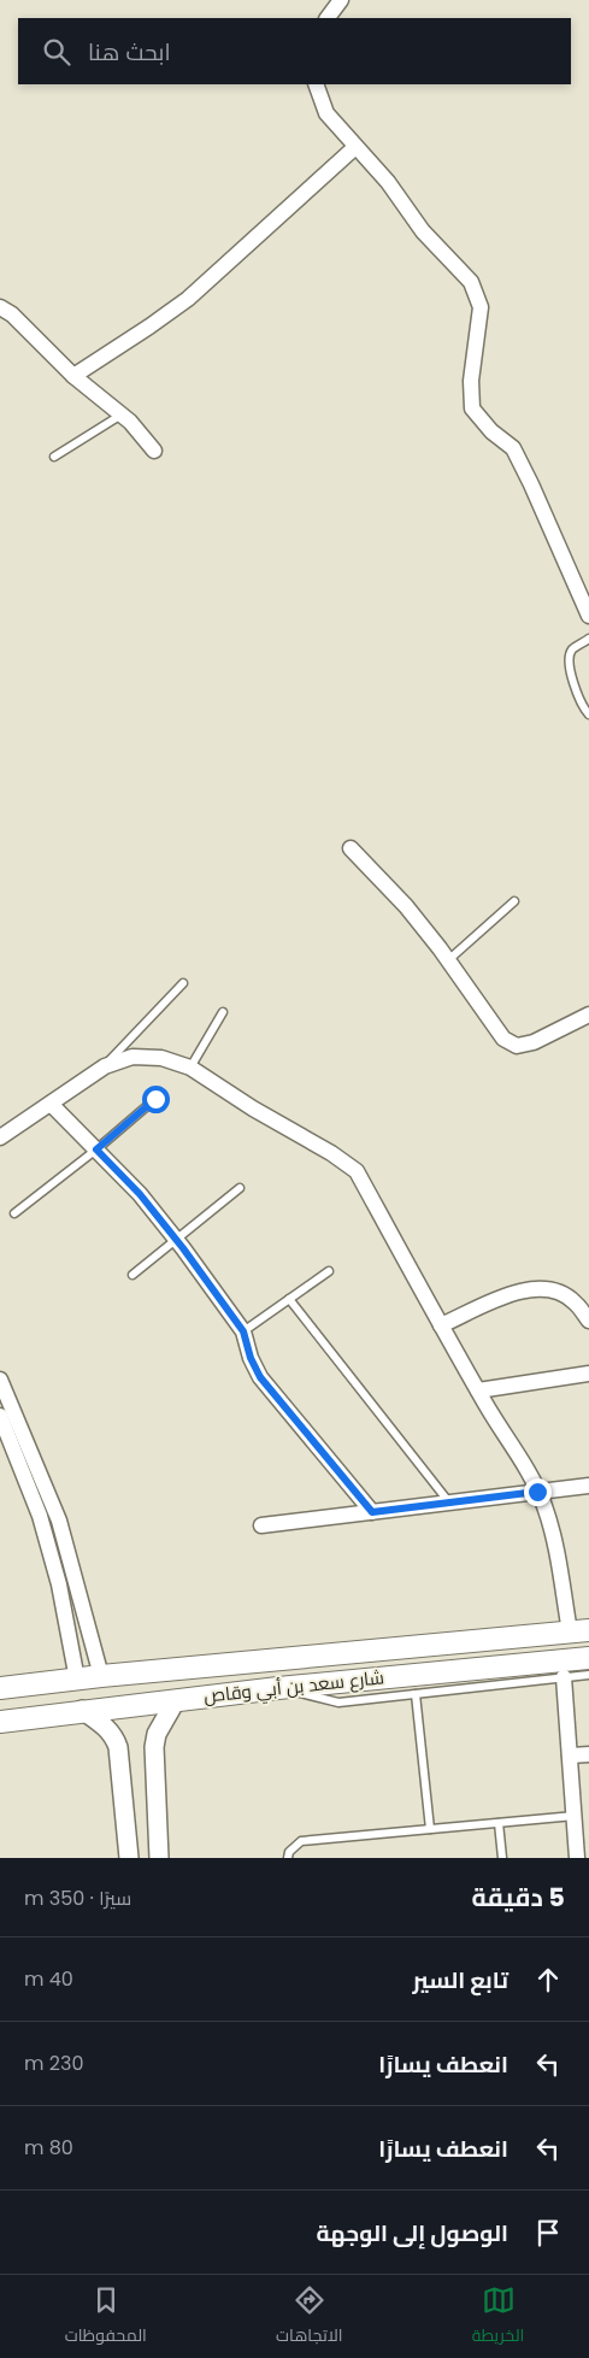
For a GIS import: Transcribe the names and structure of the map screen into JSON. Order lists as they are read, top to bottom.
{
  "streets": {
    "main road": ["شارع سعد بن أبي وقاص"]
  },
  "page": {
    "search": "ابحث هنا",
    "heading": ["5 دقيقة", "سيرًا · 350 m"],
    "list": [
      ["تابع السير", "40 m"],
      ["انعطف يسارًا", "230 m"],
      ["انعطف يسارًا", "80 m"],
      "الوصول إلى الوجهة"
    ],
    "nav": ["الخريطة", "الاتجاهات", "المحفوظات"]
  }
}
